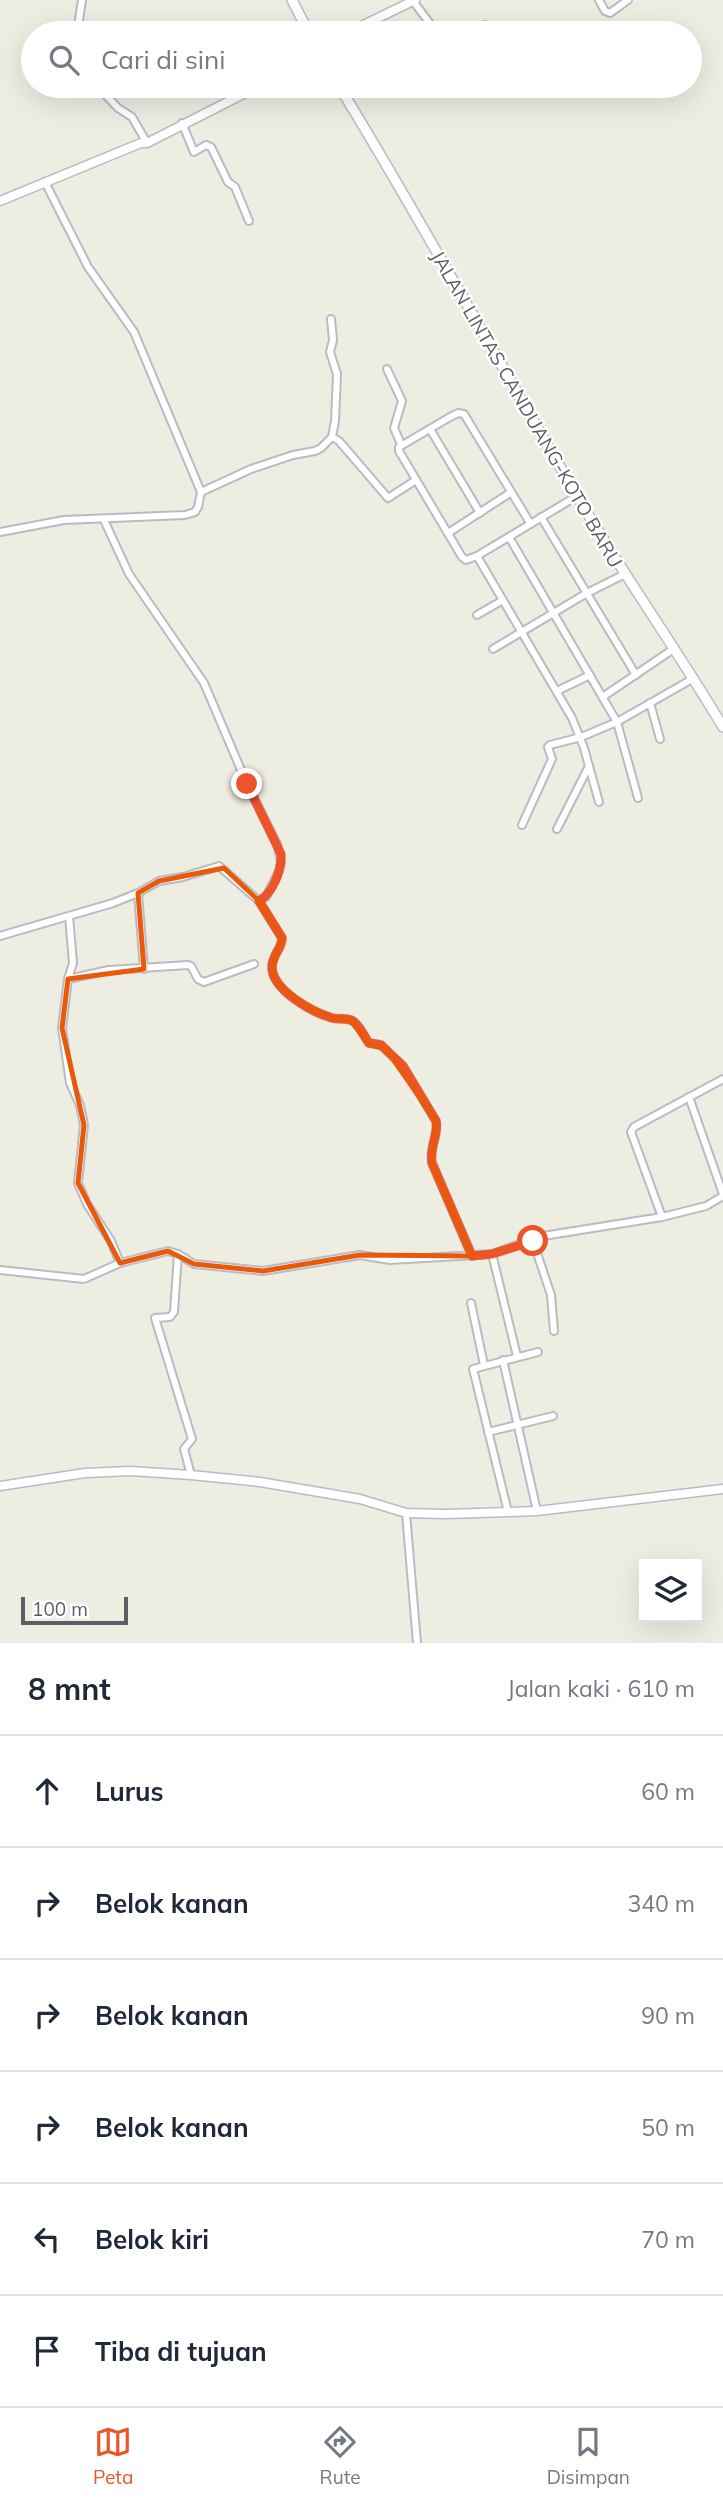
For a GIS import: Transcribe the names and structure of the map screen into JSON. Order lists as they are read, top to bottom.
{
  "streets": {
    "main road": ["JALAN LINTAS CANDUANG-KOTO BARU"]
  },
  "scale_bar": "100 m",
  "page": {
    "search": "Cari di sini",
    "scale": "100 m",
    "heading": ["8 mnt", "Jalan kaki · 610 m"],
    "list": [
      ["Lurus", "60 m"],
      ["Belok kanan", "340 m"],
      ["Belok kanan", "90 m"],
      ["Belok kanan", "50 m"],
      ["Belok kiri", "70 m"],
      "Tiba di tujuan"
    ],
    "nav": ["Peta", "Rute", "Disimpan"]
  }
}
